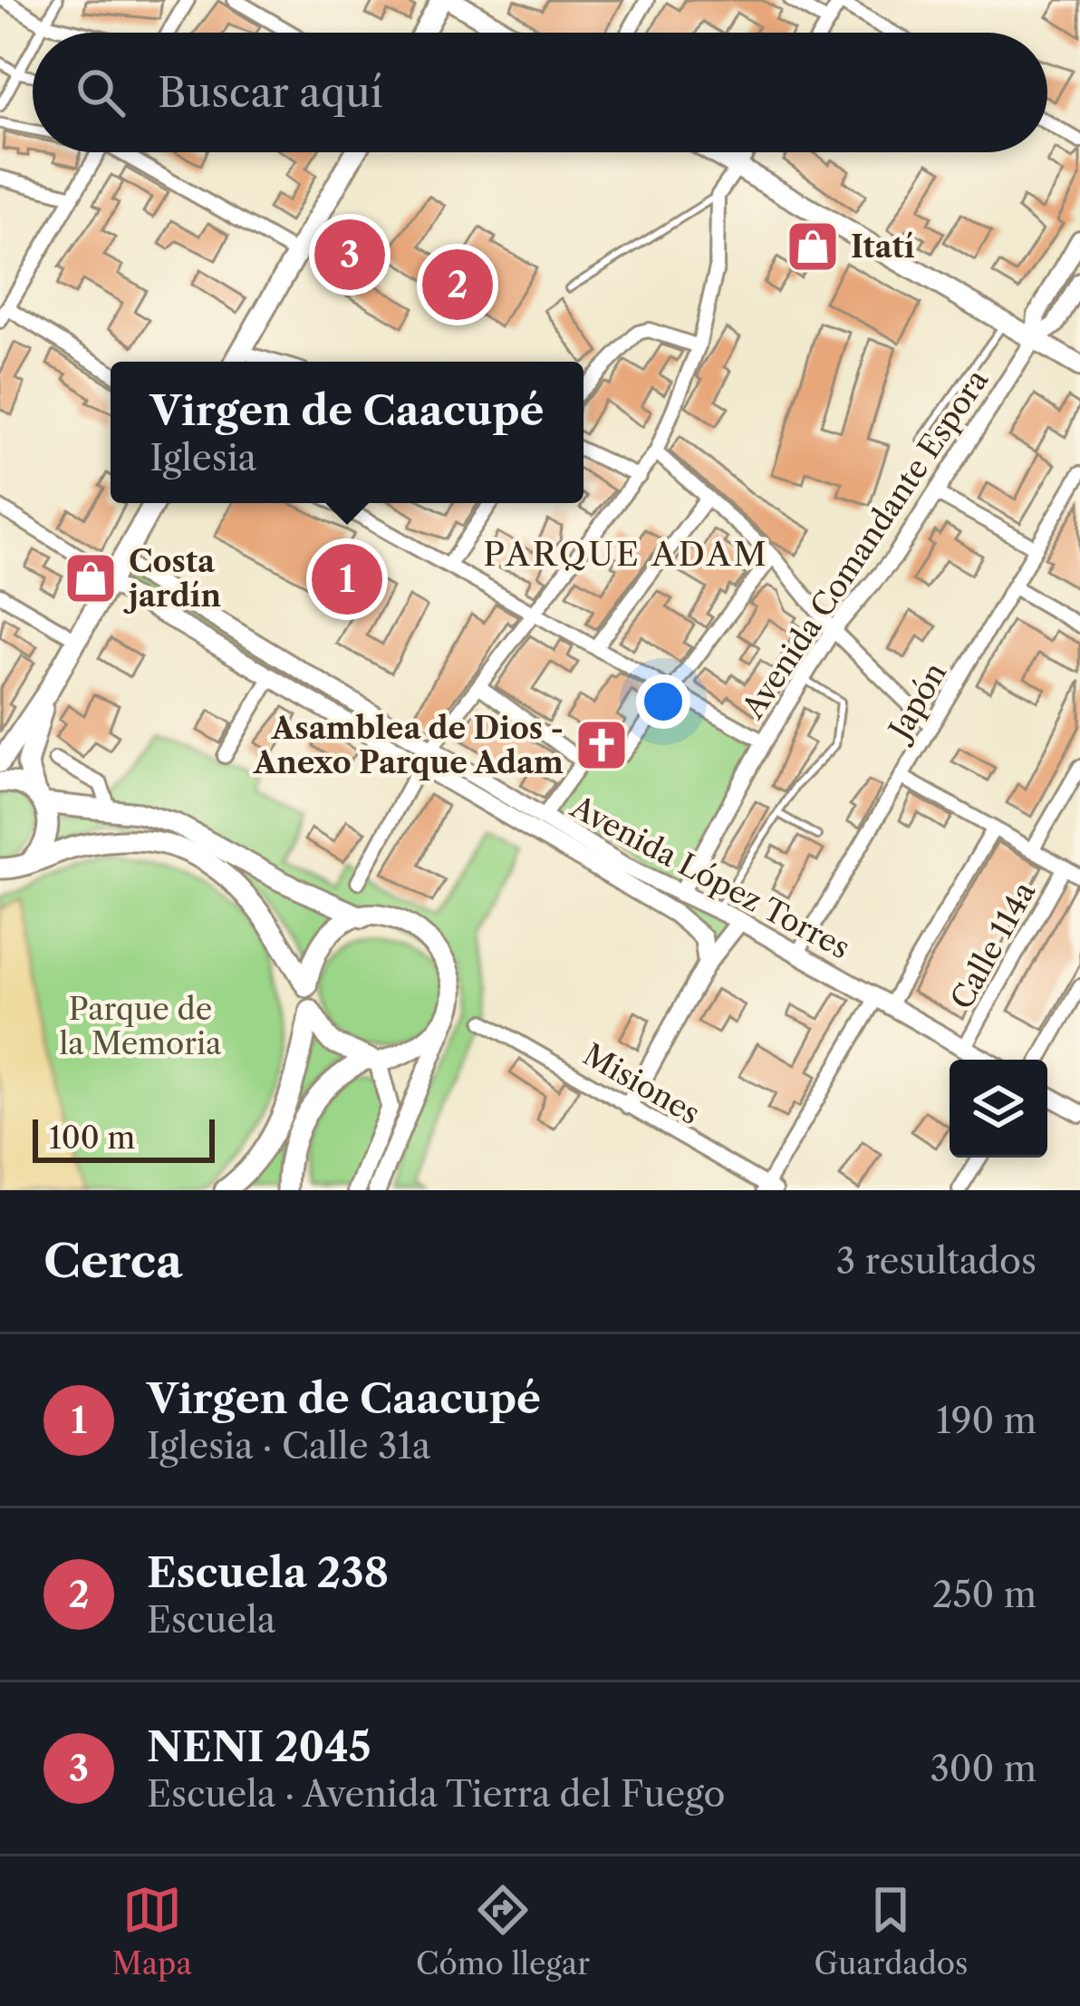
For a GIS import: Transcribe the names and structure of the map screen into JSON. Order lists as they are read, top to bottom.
{
  "streets": {
    "main road": ["Avenida Comandante Espora", "Avenida López Torres"],
    "street": ["Japón", "Calle 114a", "Misiones"]
  },
  "crossings": [
    ["Avenida Comandante Espora", "Avenida López Torres"],
    ["Japón", "Avenida López Torres"],
    ["Avenida López Torres", "Calle 114a"]
  ],
  "districts": ["PARQUE ADAM"],
  "parks": ["Parque de la Memoria"],
  "places": {
    "shop": ["Itatí", "Costa jardín"],
    "church": ["Asamblea de Dios - Anexo Parque Adam"]
  },
  "scale_bar": "100 m",
  "page": {
    "search": "Buscar aquí",
    "pins": ["3", "2", "1"],
    "popup": ["Virgen de Caacupé", "Iglesia"],
    "scale": "100 m",
    "heading": ["Cerca", "3 resultados"],
    "list": [
      {
        "mark": "1",
        "name": "Virgen de Caacupé",
        "note": "Iglesia · Calle 31a",
        "value": "190 m"
      },
      {
        "mark": "2",
        "name": "Escuela 238",
        "note": "Escuela",
        "value": "250 m"
      },
      {
        "mark": "3",
        "name": "NENI 2045",
        "note": "Escuela · Avenida Tierra del Fuego",
        "value": "300 m"
      }
    ],
    "nav": ["Mapa", "Cómo llegar", "Guardados"]
  }
}
